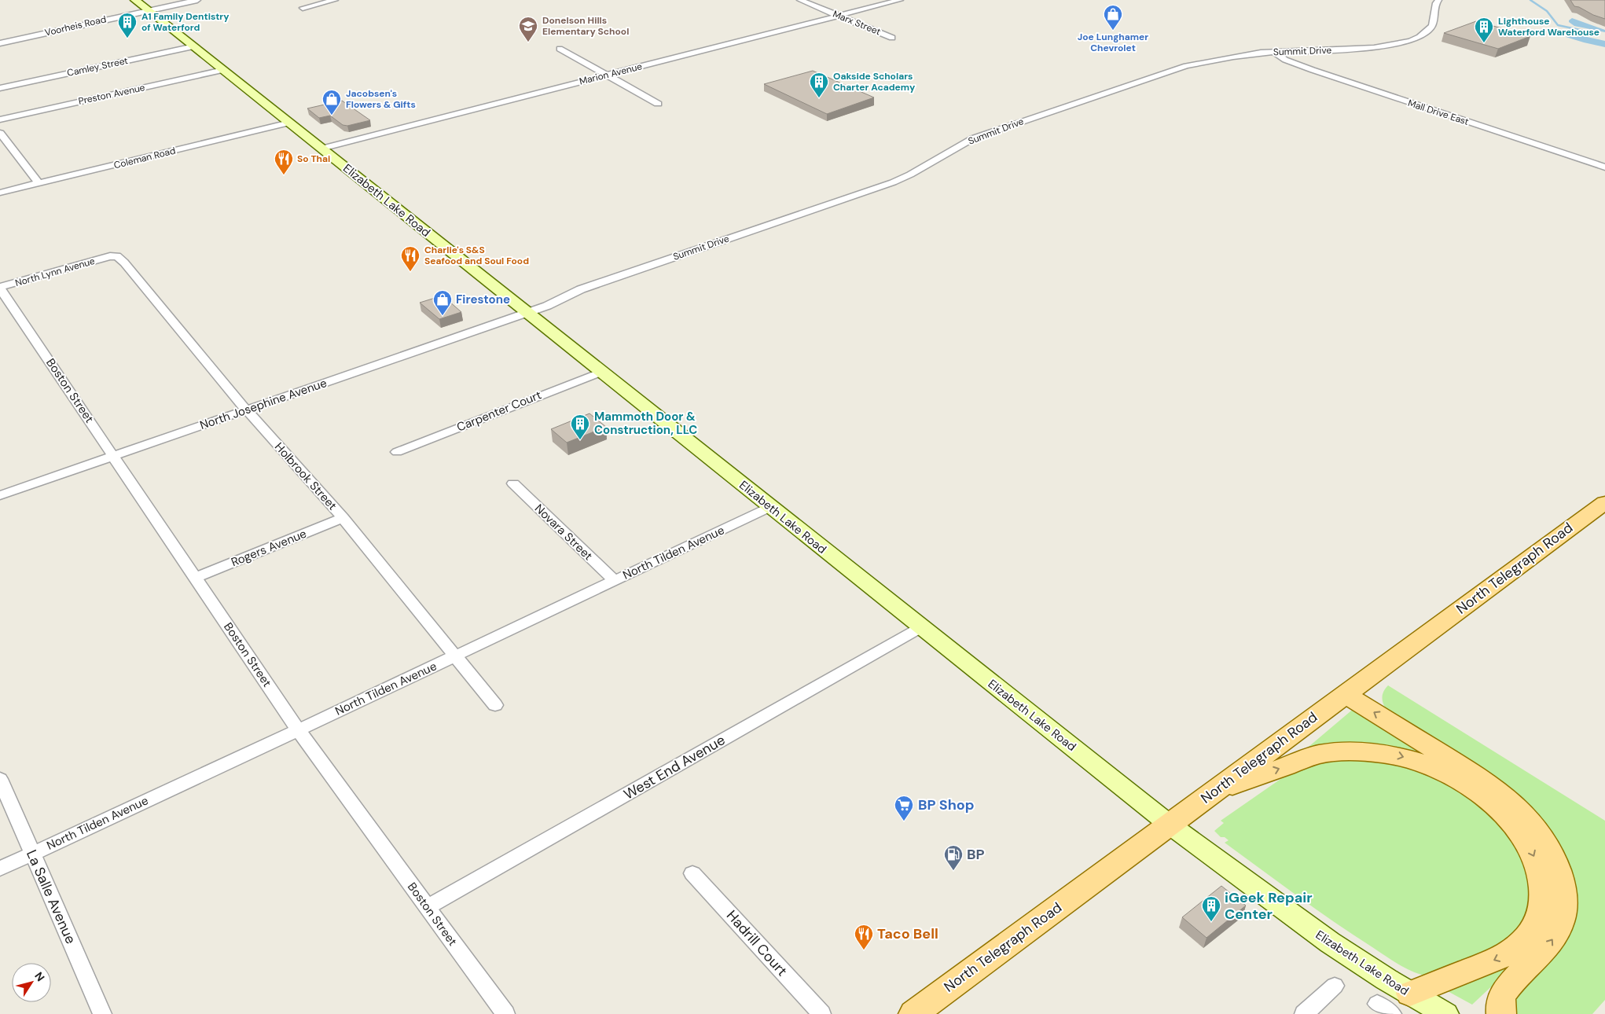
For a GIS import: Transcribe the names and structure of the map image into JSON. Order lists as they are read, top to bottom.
{
  "streets": {
    "main road": ["Elizabeth Lake Road", "North Telegraph Road"],
    "street": [
      "Marx Street",
      "Voorheis Road",
      "Summit Drive",
      "Camley Street",
      "Marion Avenue",
      "Preston Avenue",
      "Mall Drive East",
      "Coleman Road",
      "North Lynn Avenue",
      "Boston Street",
      "North Josephine Avenue",
      "Carpenter Court",
      "Holbrook Street",
      "Novara Street",
      "Rogers Avenue",
      "North Tilden Avenue",
      "West End Avenue",
      "La Salle Avenue",
      "Hadrill Court"
    ]
  },
  "crossings": [
    ["Marx Street", "Marion Avenue"],
    ["Voorheis Road", "Elizabeth Lake Road"],
    ["Summit Drive", "Mall Drive East"],
    ["Summit Drive", "Elizabeth Lake Road"],
    ["Summit Drive", "North Josephine Avenue"],
    ["Camley Street", "Elizabeth Lake Road"],
    ["Marion Avenue", "Elizabeth Lake Road"],
    ["Preston Avenue", "Elizabeth Lake Road"],
    ["Coleman Road", "Elizabeth Lake Road"],
    ["Elizabeth Lake Road", "North Josephine Avenue"],
    ["Elizabeth Lake Road", "Carpenter Court"],
    ["Elizabeth Lake Road", "North Tilden Avenue"],
    ["Elizabeth Lake Road", "North Telegraph Road"],
    ["Elizabeth Lake Road", "West End Avenue"],
    ["North Lynn Avenue", "Boston Street"],
    ["North Lynn Avenue", "Holbrook Street"],
    ["Boston Street", "North Josephine Avenue"],
    ["Boston Street", "Rogers Avenue"],
    ["Boston Street", "North Tilden Avenue"],
    ["Boston Street", "West End Avenue"],
    ["North Josephine Avenue", "Holbrook Street"],
    ["Holbrook Street", "Rogers Avenue"],
    ["Holbrook Street", "North Tilden Avenue"],
    ["Novara Street", "North Tilden Avenue"],
    ["North Tilden Avenue", "La Salle Avenue"]
  ],
  "places": {
    "shop": ["Joe Lunghamer Chevrolet", "Jacobsen's Flowers & Gifts", "Firestone"],
    "building": [
      "A1 Family Dentistry of Waterford",
      "Lighthouse Waterford Warehouse",
      "Oakside Scholars Charter Academy",
      "Mammoth Door & Construction, LLC",
      "iGeek Repair Center"
    ],
    "school or university": ["Donelson Hills Elementary School"],
    "restaurant": ["So Thai", "Charlie's S&S Seafood and Soul Food", "Taco Bell"],
    "supermarket": ["BP Shop"],
    "fuel station": ["BP"]
  },
  "north": "top right"
}
